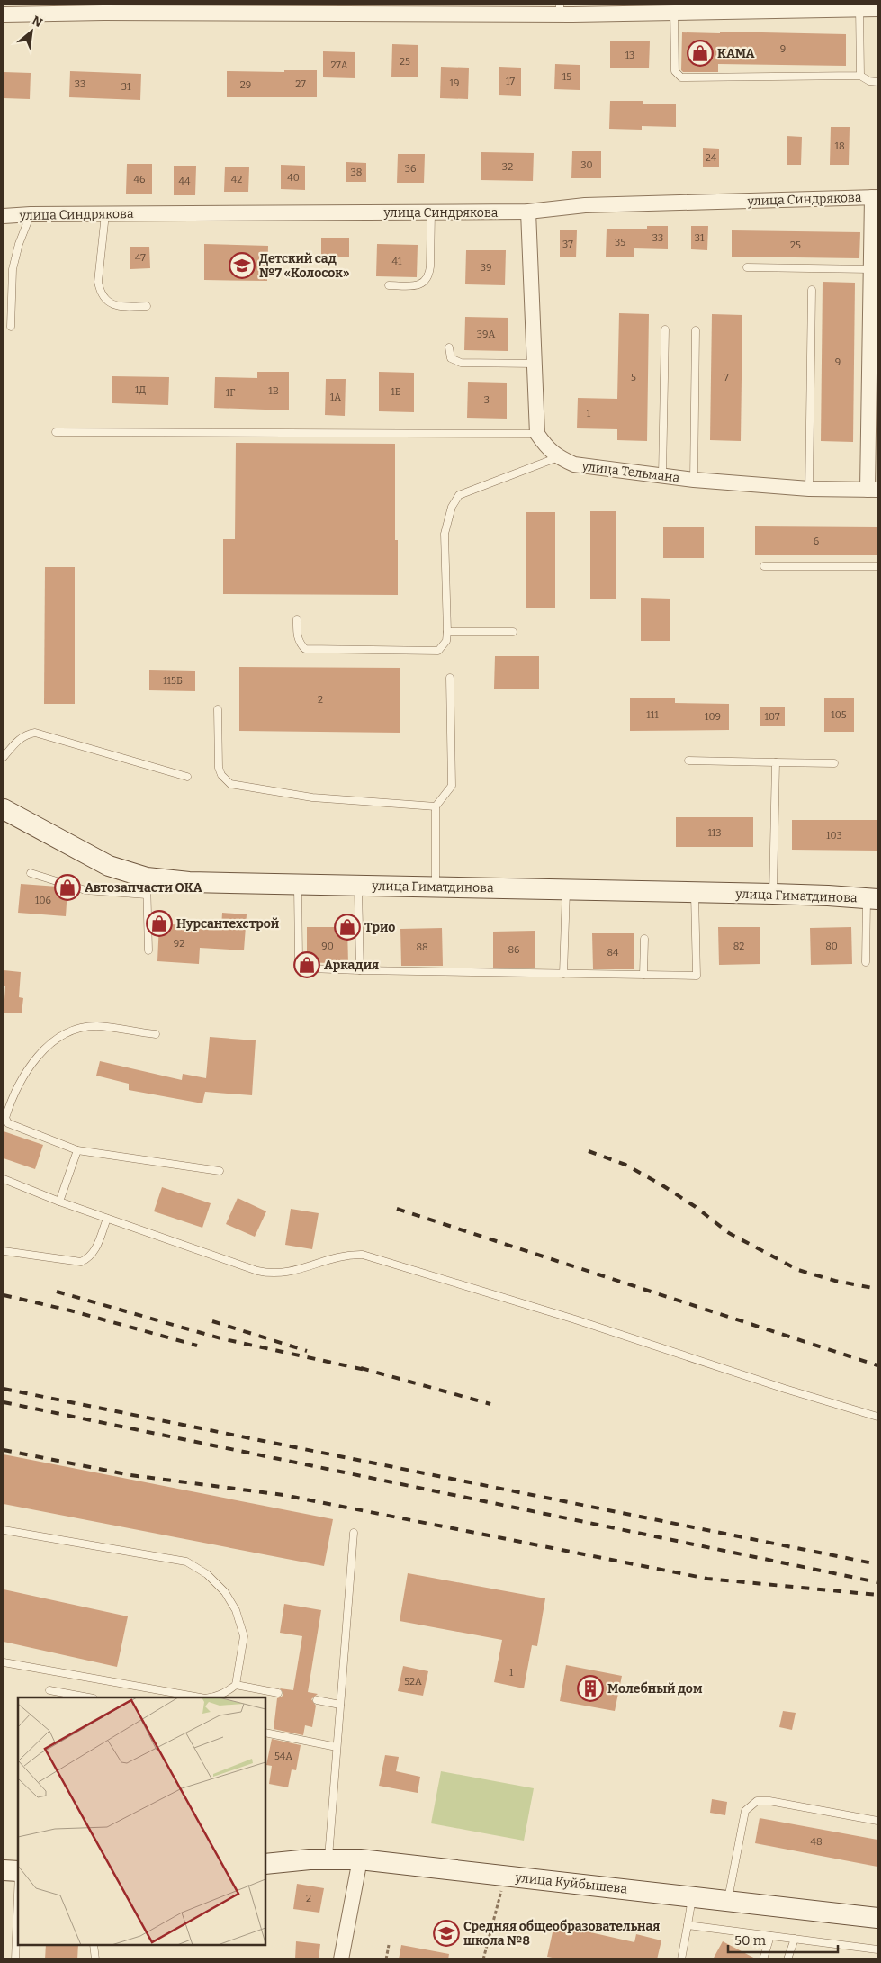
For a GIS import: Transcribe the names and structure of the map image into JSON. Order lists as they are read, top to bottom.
{
  "streets": {
    "main road": ["улица Гиматдинова", "улица Куйбышева"],
    "street": ["улица Синдрякова", "улица Тельмана"]
  },
  "places": {
    "shop": [
      "КАМА",
      "Автозапчасти ОКА",
      "Нурсантехстрой",
      "Трио",
      "Аркадия"
    ],
    "school or university": ["Детский сад №7 «Колосок»", "Средняя общеобразовательная школа №8"],
    "building": ["Молебный дом"]
  },
  "house_numbers": [
    "9",
    "13",
    "25",
    "27А",
    "15",
    "17",
    "19",
    "33",
    "27",
    "29",
    "31",
    "18",
    "24",
    "30",
    "32",
    "36",
    "38",
    "40",
    "46",
    "42",
    "44",
    "33",
    "31",
    "35",
    "37",
    "25",
    "47",
    "41",
    "39",
    "39А",
    "9",
    "5",
    "7",
    "1Д",
    "1В",
    "1Б",
    "1Г",
    "1А",
    "3",
    "1",
    "6",
    "115Б",
    "2",
    "111",
    "105",
    "109",
    "107",
    "113",
    "103",
    "106",
    "92",
    "90",
    "82",
    "80",
    "88",
    "86",
    "84",
    "1",
    "52А",
    "54А",
    "48",
    "2"
  ],
  "scale_bar": "50 m",
  "north": "top right"
}
